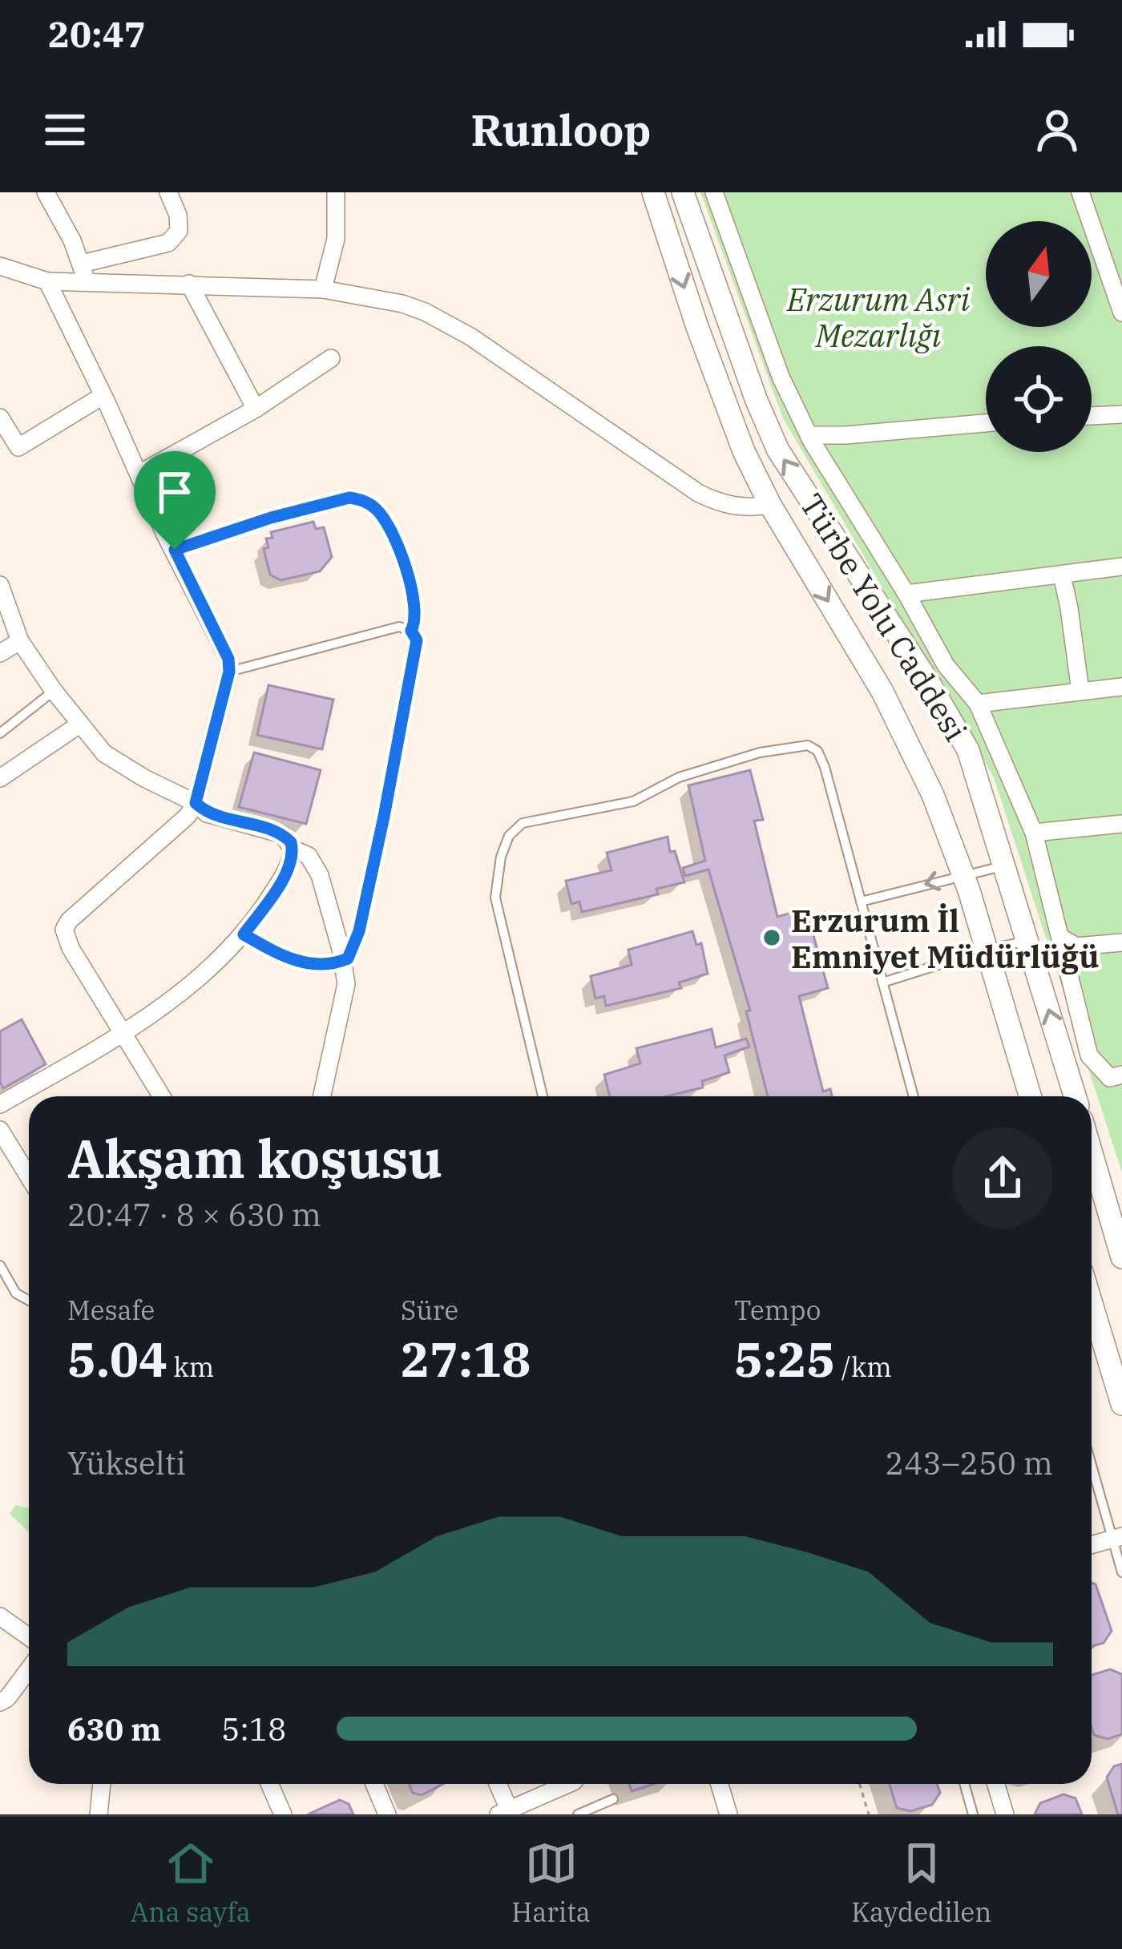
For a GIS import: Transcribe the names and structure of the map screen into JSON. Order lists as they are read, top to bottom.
{
  "streets": {
    "street": ["Türbe Yolu Caddesi"]
  },
  "parks": ["Erzurum Asri Mezarlığı"],
  "places": ["Erzurum İl Emniyet Müdürlüğü"],
  "north": "top",
  "page": {
    "status": "20:47",
    "header": "Runloop",
    "heading": ["Akşam koşusu", "20:47 · 8 × 630 m"],
    "stats": [
      ["Mesafe", "5.04 km"],
      ["Süre", "27:18"],
      ["Tempo", "5:25 /km"]
    ],
    "chart": ["Yükselti", "243–250 m"],
    "list": [
      {
        "name": "630 m",
        "note": "5:18"
      }
    ],
    "tabs": ["Ana sayfa", "Harita", "Kaydedilen"]
  }
}
